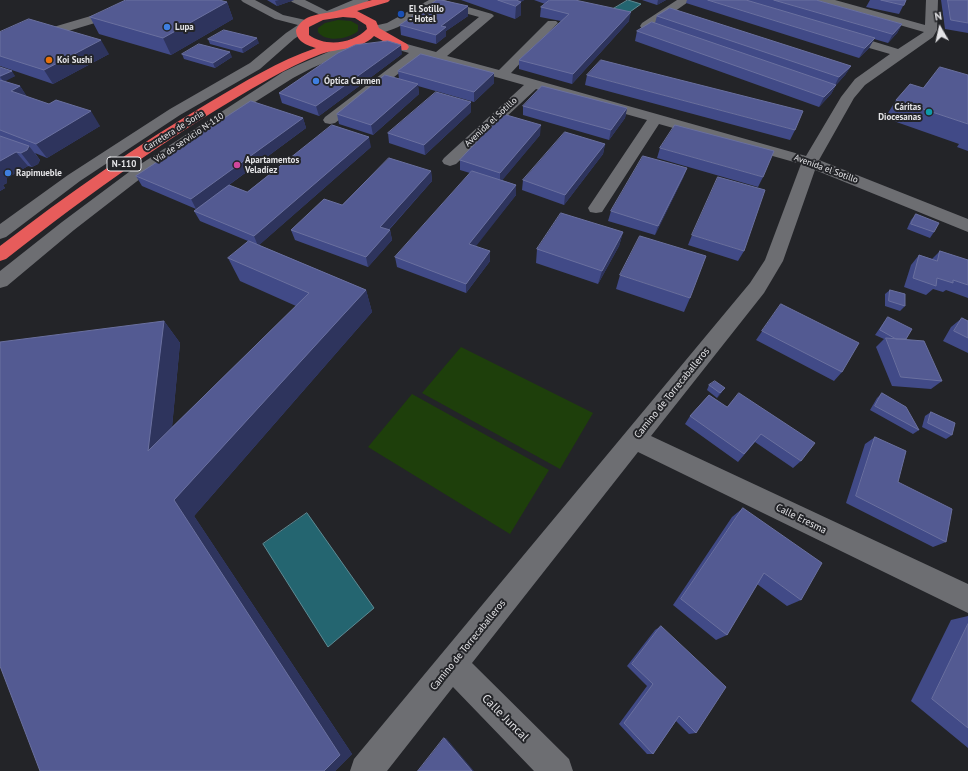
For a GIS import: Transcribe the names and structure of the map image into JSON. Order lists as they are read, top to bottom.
{
  "streets": {
    "highway": ["Avenida el Sotillo", "Carretera de Soria", "N-110"],
    "street": [
      "Vía de servicio N-110",
      "Camino de Torrecaballeros",
      "Calle Eresma",
      "Calle Juncal"
    ]
  },
  "crossings": [
    ["Avenida el Sotillo", "Vía de servicio N-110"],
    ["Avenida el Sotillo", "N-110"],
    ["Avenida el Sotillo", "Camino de Torrecaballeros"],
    ["Carretera de Soria", "N-110"],
    ["Vía de servicio N-110", "N-110"],
    ["Camino de Torrecaballeros", "Calle Eresma"],
    ["Camino de Torrecaballeros", "Calle Juncal"]
  ],
  "places": [
    "El Sotillo - Hotel",
    "Lupa",
    "Koi Sushi",
    "Óptica Carmen",
    "Cáritas Diocesanas",
    "Apartamentos Veladíez",
    "Rapimueble"
  ],
  "north": "top"
}
